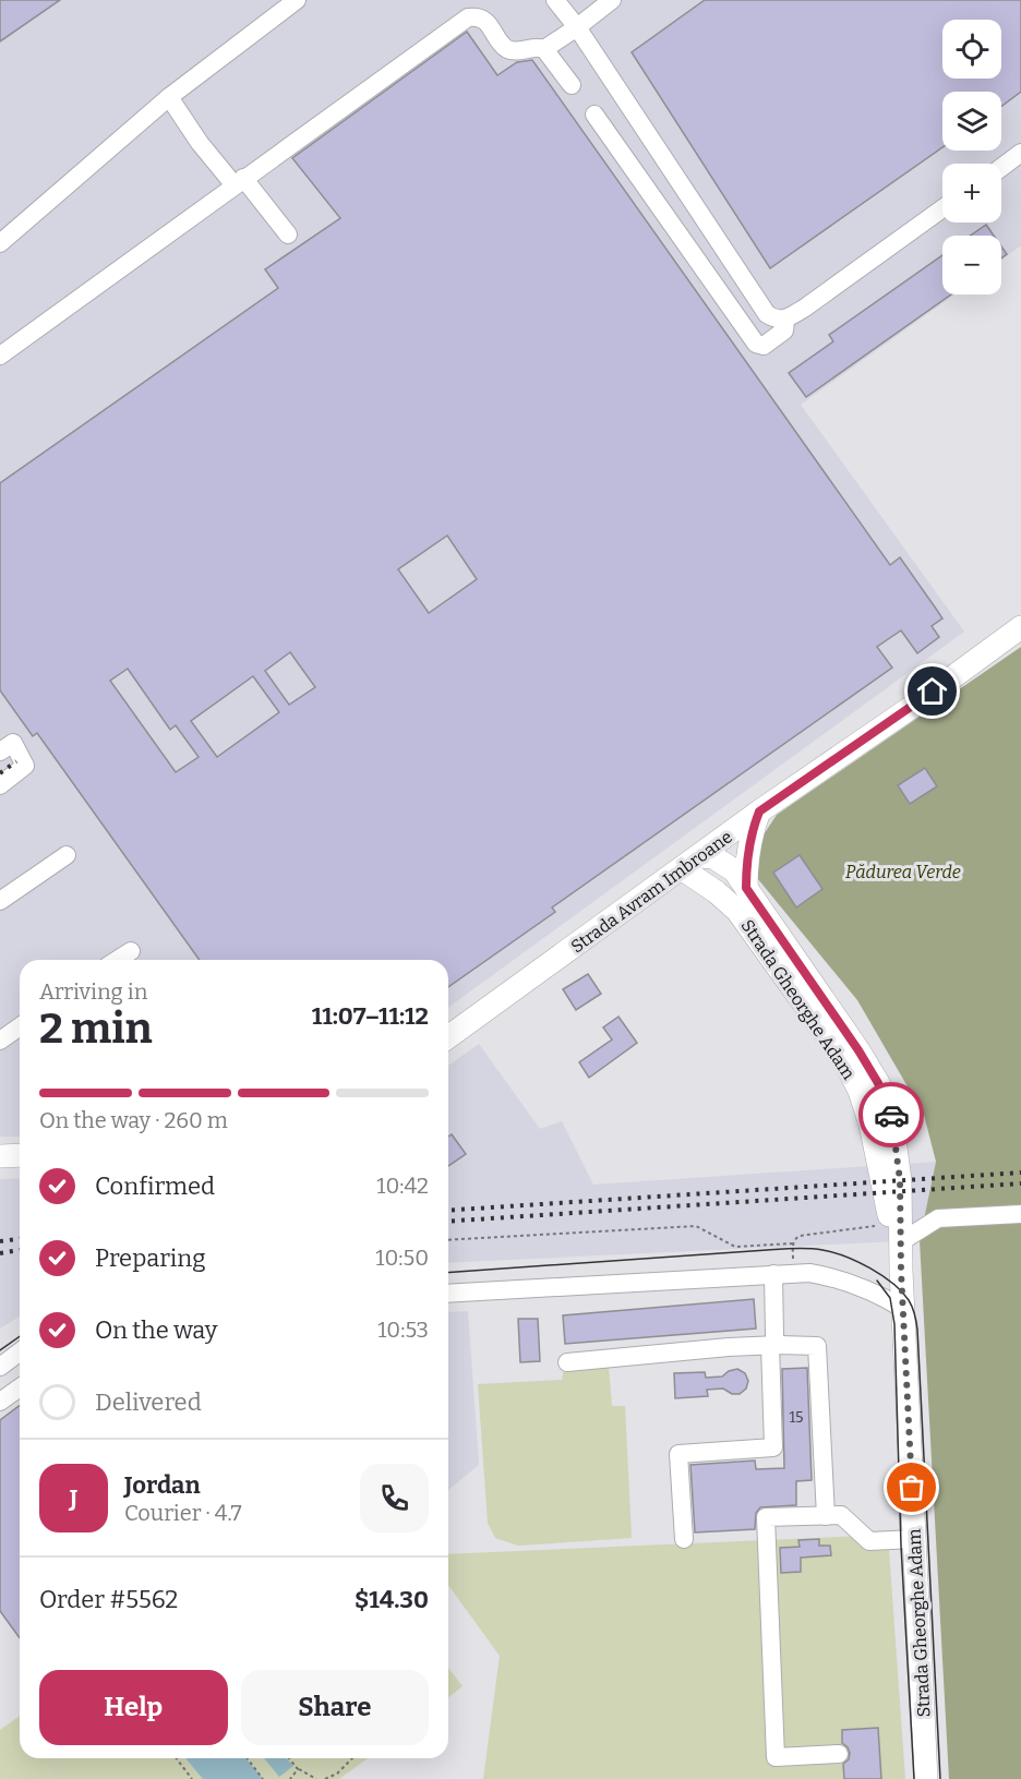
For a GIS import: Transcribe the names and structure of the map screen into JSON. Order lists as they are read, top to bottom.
{
  "streets": {
    "main road": ["Strada Avram Imbroane", "Strada Gheorghe Adam"]
  },
  "crossings": [
    ["Strada Avram Imbroane", "Strada Gheorghe Adam"]
  ],
  "parks": ["Pădurea Verde"],
  "house_numbers": ["15"],
  "page": {
    "map_buttons": ["+", "−"],
    "heading": ["2 min", "Arriving in", "11:07–11:12"],
    "panel": [
      "Jordan",
      "Courier · 4.7",
      "Order #5562",
      "$14.30"
    ],
    "bar": "On the way · 260 m",
    "list": [
      ["Confirmed", "10:42"],
      ["Preparing", "10:50"],
      ["On the way", "10:53"],
      "Delivered"
    ],
    "round": "J",
    "buttons": ["Help", "Share"]
  }
}
